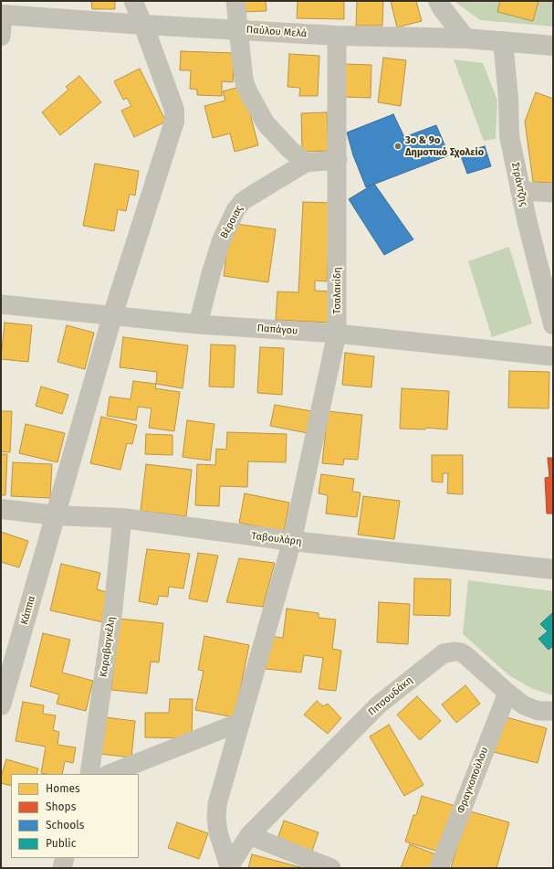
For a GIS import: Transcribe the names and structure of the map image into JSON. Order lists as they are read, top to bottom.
{
  "streets": {
    "street": [
      "Παύλου Μελά",
      "Στράντζης",
      "Βέροιας",
      "Τσαλακίδη",
      "Παπάγου",
      "Ταβουλάρη",
      "Κάππα",
      "Καραβαγκέλη",
      "Πιτσουδάκη",
      "Φραγκοπούλου"
    ]
  },
  "crossings": [
    ["Παύλου Μελά", "Στράντζης"],
    ["Παύλου Μελά", "Τσαλακίδη"],
    ["Παύλου Μελά", "Κάππα"],
    ["Βέροιας", "Τσαλακίδη"],
    ["Βέροιας", "Παπάγου"],
    ["Τσαλακίδη", "Παπάγου"],
    ["Τσαλακίδη", "Ταβουλάρη"],
    ["Τσαλακίδη", "Πιτσουδάκη"],
    ["Παπάγου", "Κάππα"],
    ["Ταβουλάρη", "Κάππα"],
    ["Ταβουλάρη", "Καραβαγκέλη"],
    ["Πιτσουδάκη", "Φραγκοπούλου"]
  ],
  "places": ["3ο & 9ο Δημοτικό Σχολείο"],
  "legend": [
    "Homes",
    "Shops",
    "Schools",
    "Public"
  ]
}
